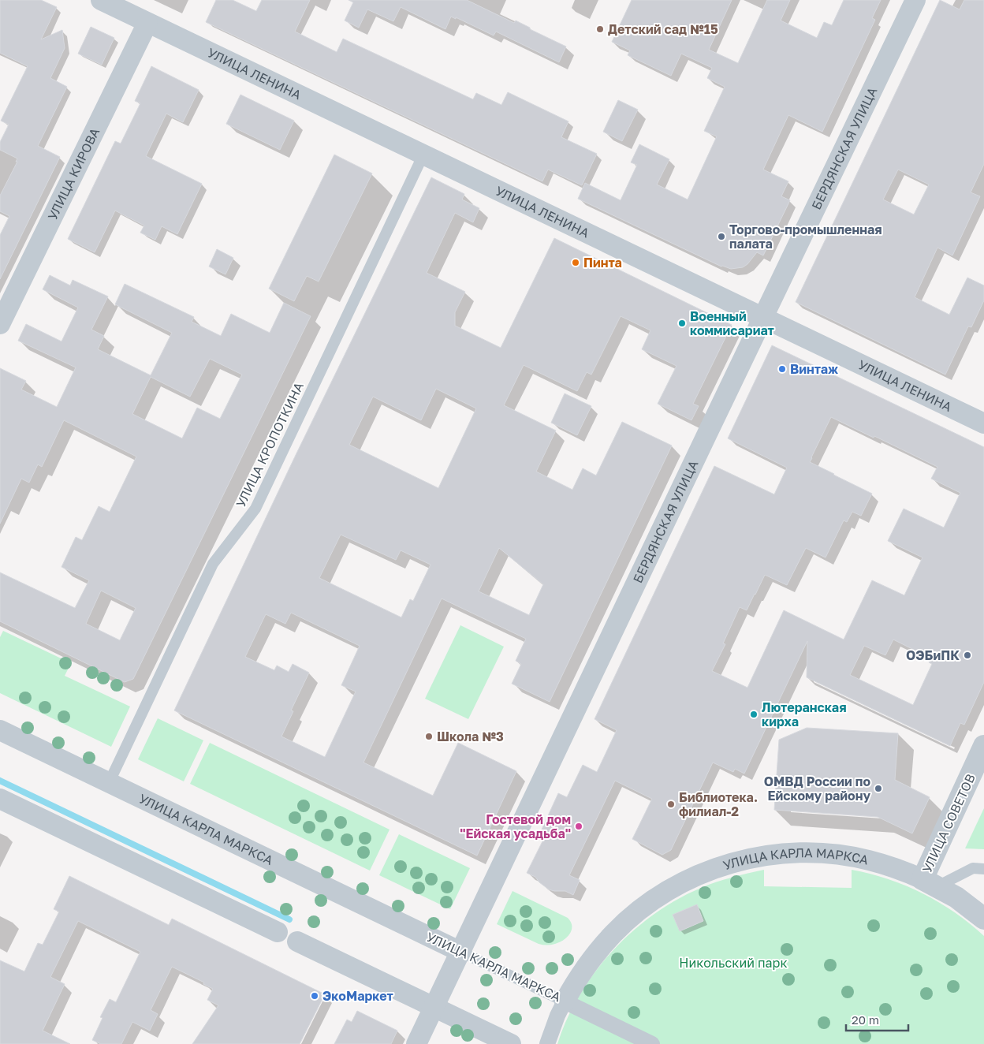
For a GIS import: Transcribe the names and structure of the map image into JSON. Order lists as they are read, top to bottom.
{
  "streets": {
    "street": [
      "УЛИЦА ЛЕНИНА",
      "БЕРДЯНСКАЯ УЛИЦА",
      "УЛИЦА КИРОВА",
      "УЛИЦА СОВЕТОВ",
      "УЛИЦА КАРЛА МАРКСА"
    ],
    "lane": ["УЛИЦА КРОПОТКИНА"]
  },
  "crossings": [
    ["УЛИЦА ЛЕНИНА", "БЕРДЯНСКАЯ УЛИЦА"],
    ["УЛИЦА ЛЕНИНА", "УЛИЦА КИРОВА"],
    ["УЛИЦА ЛЕНИНА", "УЛИЦА КРОПОТКИНА"],
    ["БЕРДЯНСКАЯ УЛИЦА", "УЛИЦА КАРЛА МАРКСА"],
    ["УЛИЦА КРОПОТКИНА", "УЛИЦА КАРЛА МАРКСА"],
    ["УЛИЦА СОВЕТОВ", "УЛИЦА КАРЛА МАРКСА"]
  ],
  "parks": ["Никольский парк"],
  "places": [
    "Детский сад №15",
    "Торгово-промышленная палата",
    "Пинта",
    "Военный коммисариат",
    "Винтаж",
    "ОЭБиПК",
    "Лютеранская кирха",
    "Школа №3",
    "ОМВД России по Ейскому району",
    "Библиотека. филиал-2",
    "Гостевой дом \"Ейская усадьба\"",
    "ЭкоМаркет"
  ],
  "scale_bar": "20 m"
}
